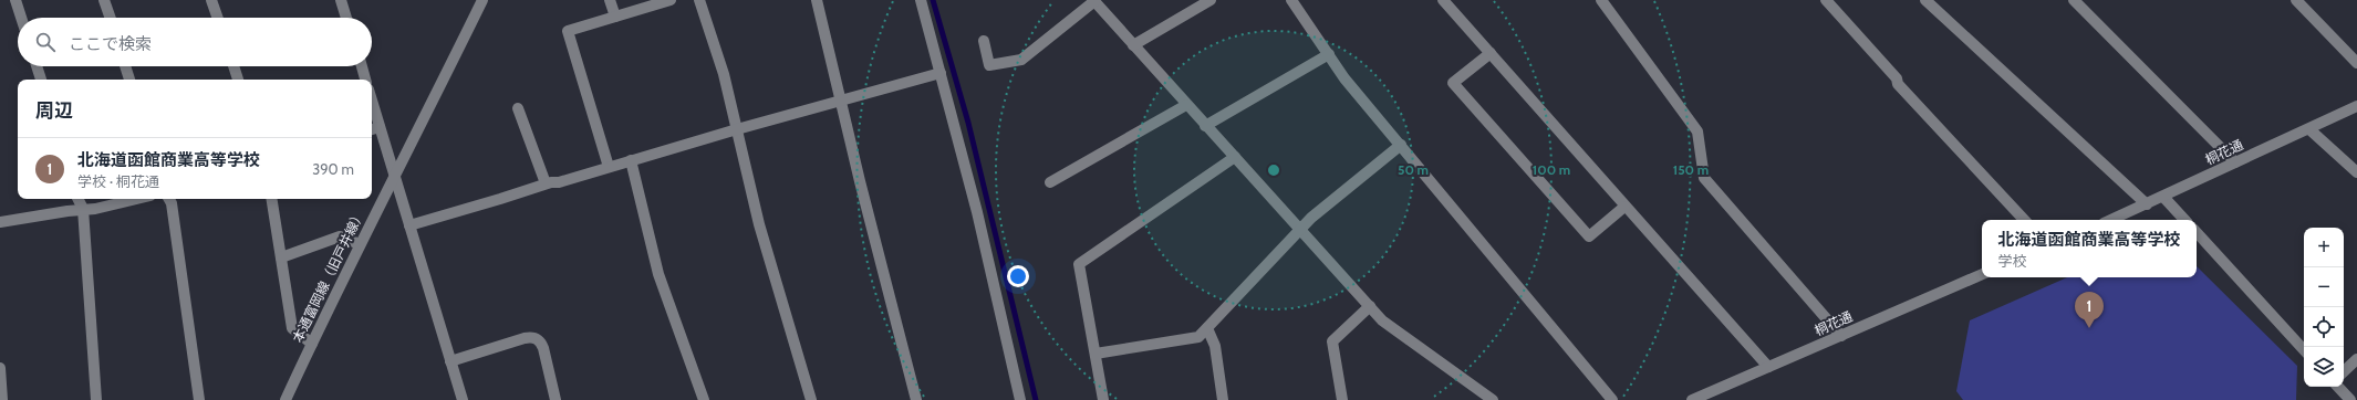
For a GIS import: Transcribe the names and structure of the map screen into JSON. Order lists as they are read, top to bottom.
{
  "streets": {
    "street": ["桐花通", "本通富岡線（旧戸井線）"]
  },
  "page": {
    "search": "ここで検索",
    "heading": "周辺",
    "list": [
      {
        "mark": "1",
        "name": "北海道函館商業高等学校",
        "note": "学校 · 桐花通",
        "value": "390 m"
      }
    ],
    "popup": ["北海道函館商業高等学校", "学校"],
    "map_buttons": ["+", "−"],
    "pins": "1"
  },
  "rings": ["50 m", "100 m", "150 m"]
}
